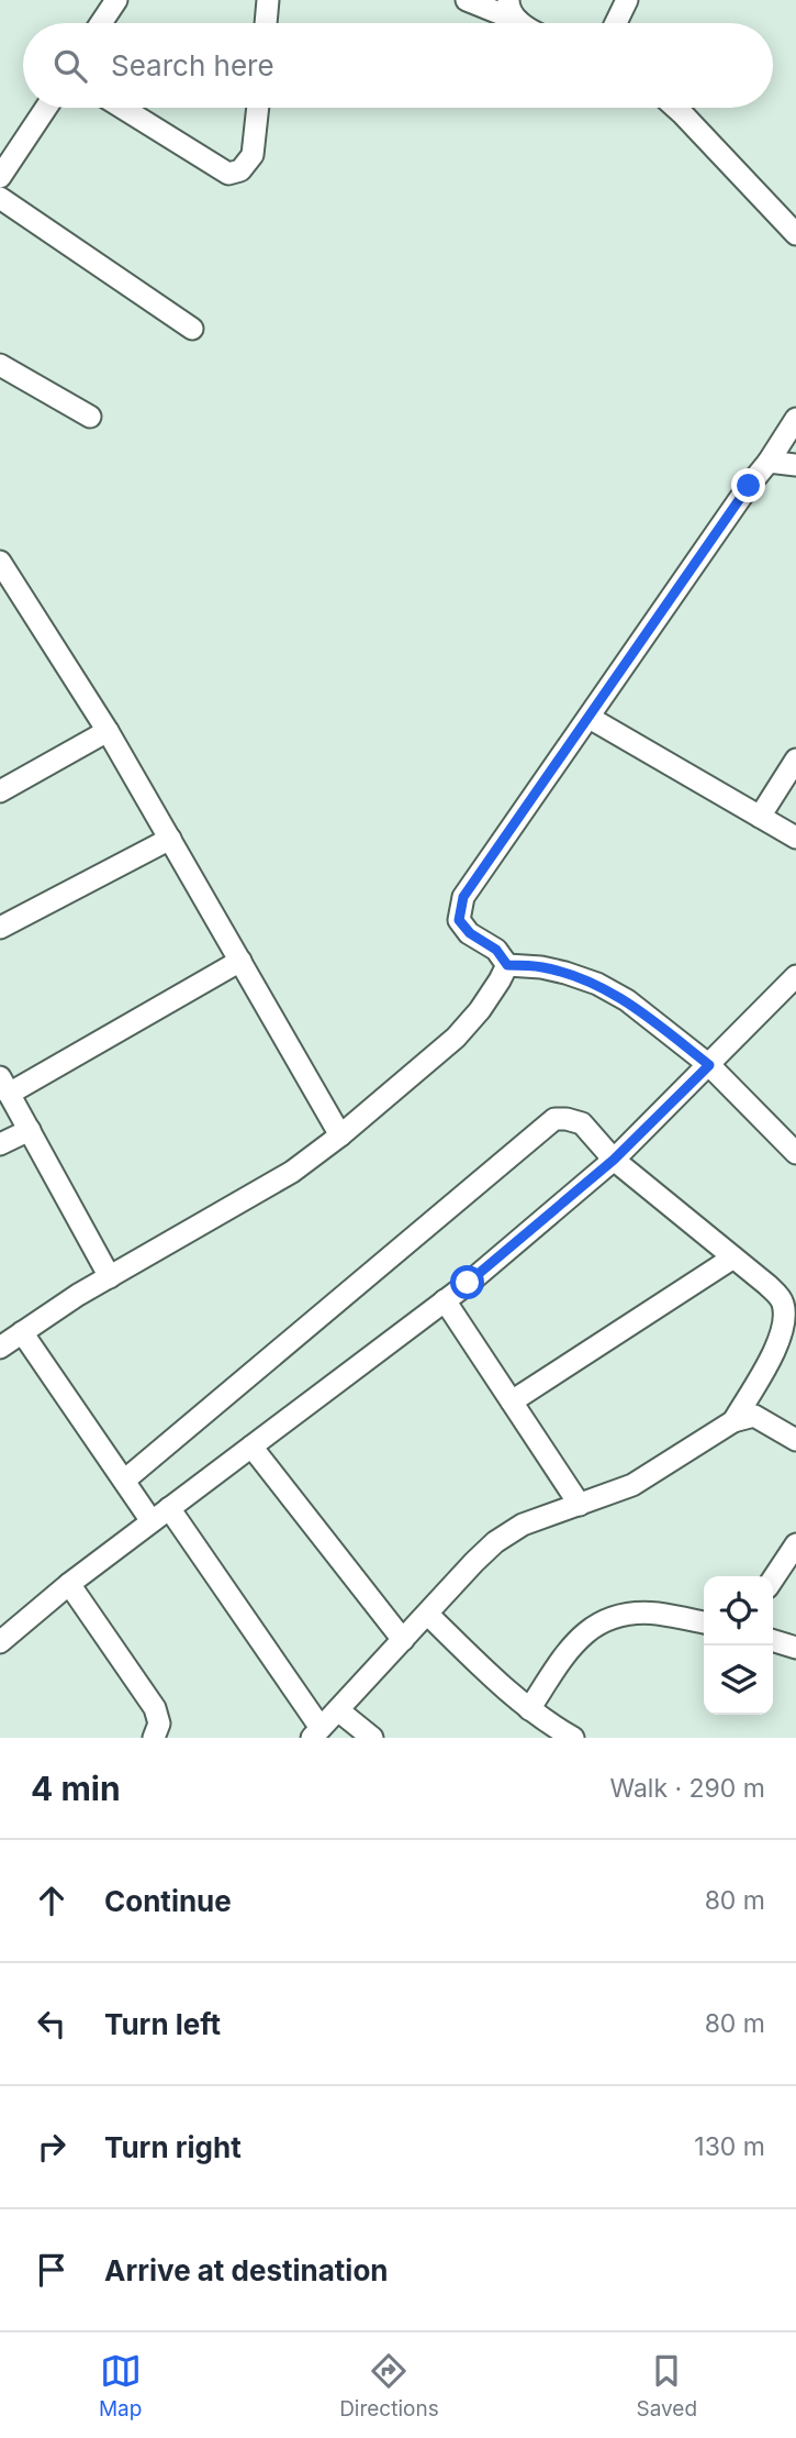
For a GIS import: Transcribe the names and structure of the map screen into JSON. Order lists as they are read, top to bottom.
{
  "page": {
    "search": "Search here",
    "heading": ["4 min", "Walk · 290 m"],
    "list": [
      ["Continue", "80 m"],
      ["Turn left", "80 m"],
      ["Turn right", "130 m"],
      "Arrive at destination"
    ],
    "nav": ["Map", "Directions", "Saved"]
  }
}
